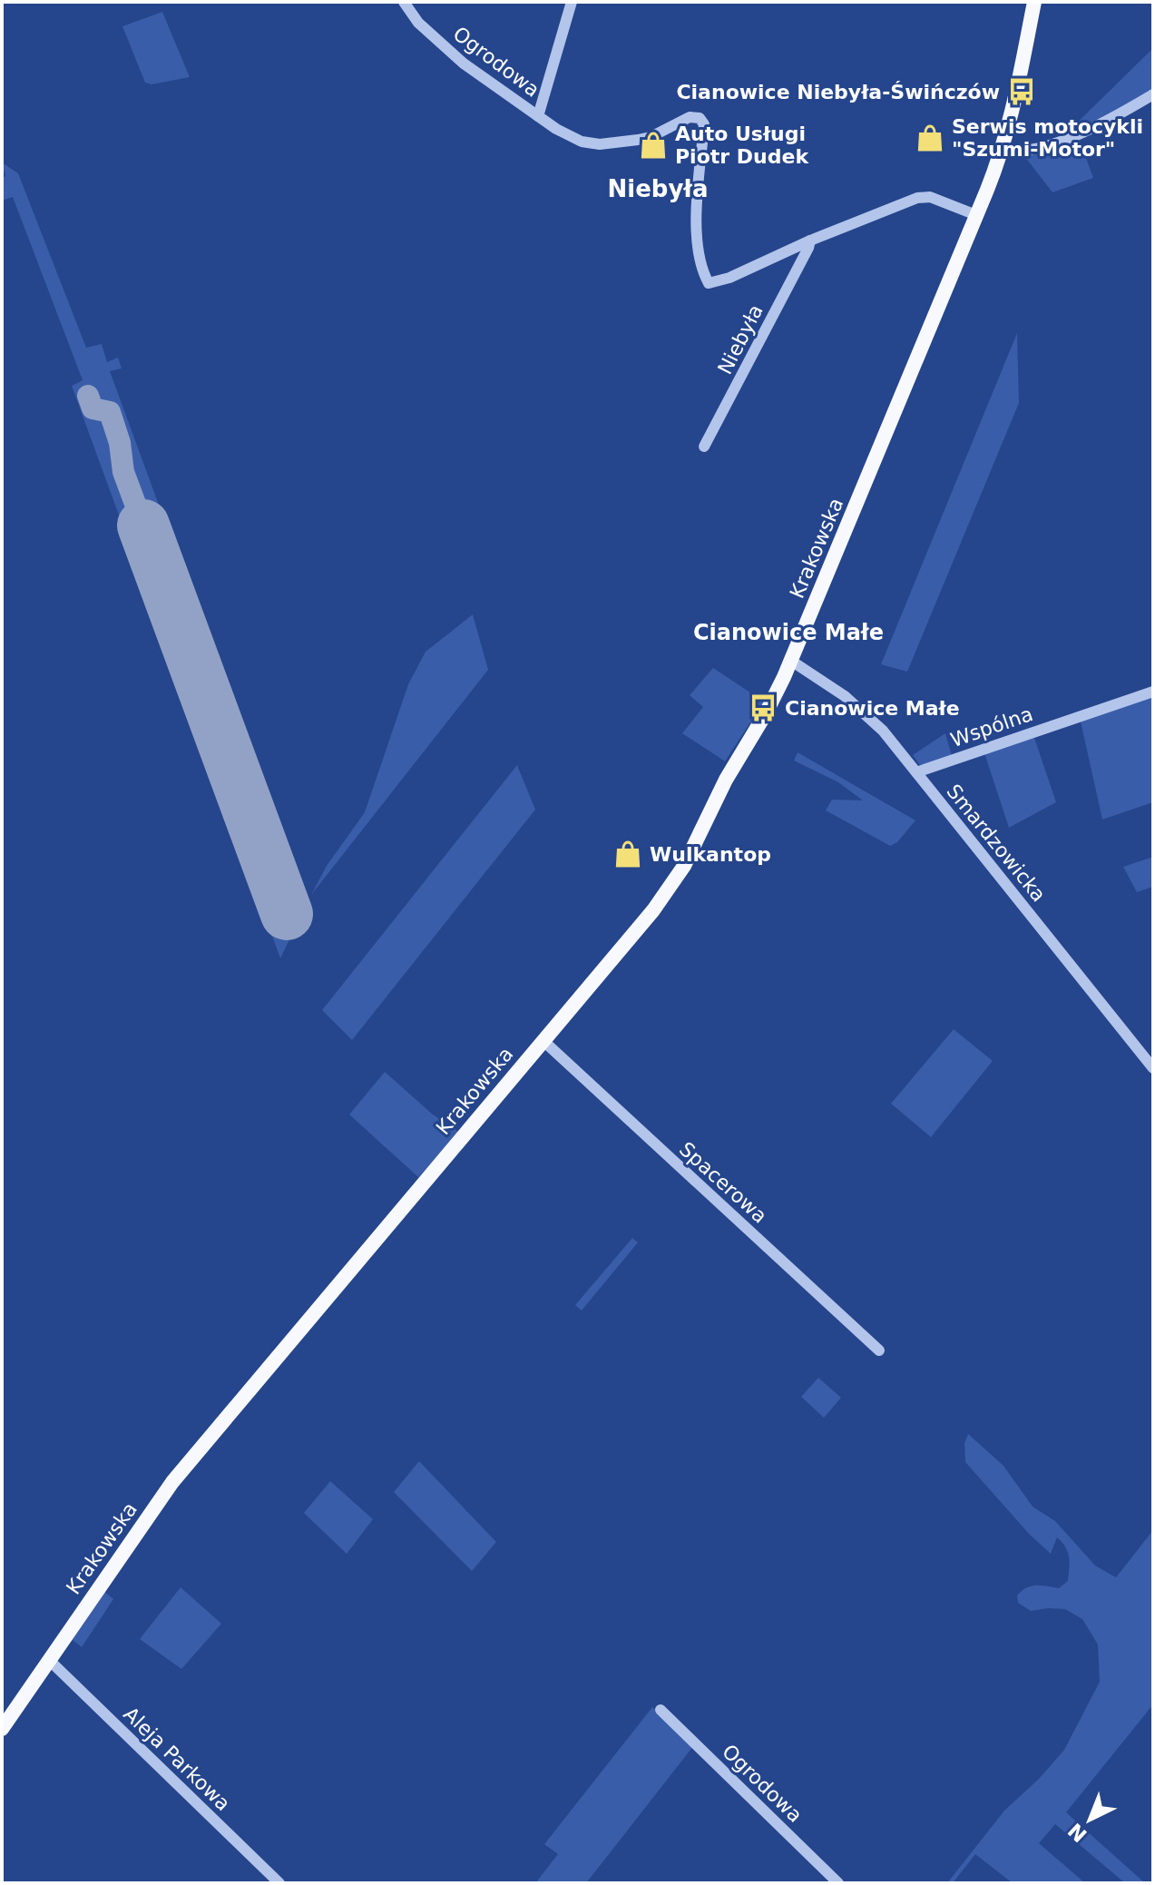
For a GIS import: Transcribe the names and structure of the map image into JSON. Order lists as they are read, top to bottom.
{
  "streets": {
    "main road": ["Krakowska"],
    "street": [
      "Ogrodowa",
      "Niebyła",
      "Wspólna",
      "Smardzowicka",
      "Spacerowa",
      "Aleja Parkowa"
    ]
  },
  "crossings": [
    ["Ogrodowa", "Niebyła"],
    ["Krakowska", "Smardzowicka"],
    ["Krakowska", "Spacerowa"],
    ["Krakowska", "Aleja Parkowa"],
    ["Wspólna", "Smardzowicka"]
  ],
  "districts": ["Niebyła", "Cianowice Małe"],
  "places": {
    "bus stop": ["Cianowice Niebyła-Świńczów", "Cianowice Małe"],
    "shop": ["Serwis motocykli \"Szumi-Motor\"", "Auto Usługi Piotr Dudek", "Wulkantop"]
  },
  "north": "bottom left"
}
